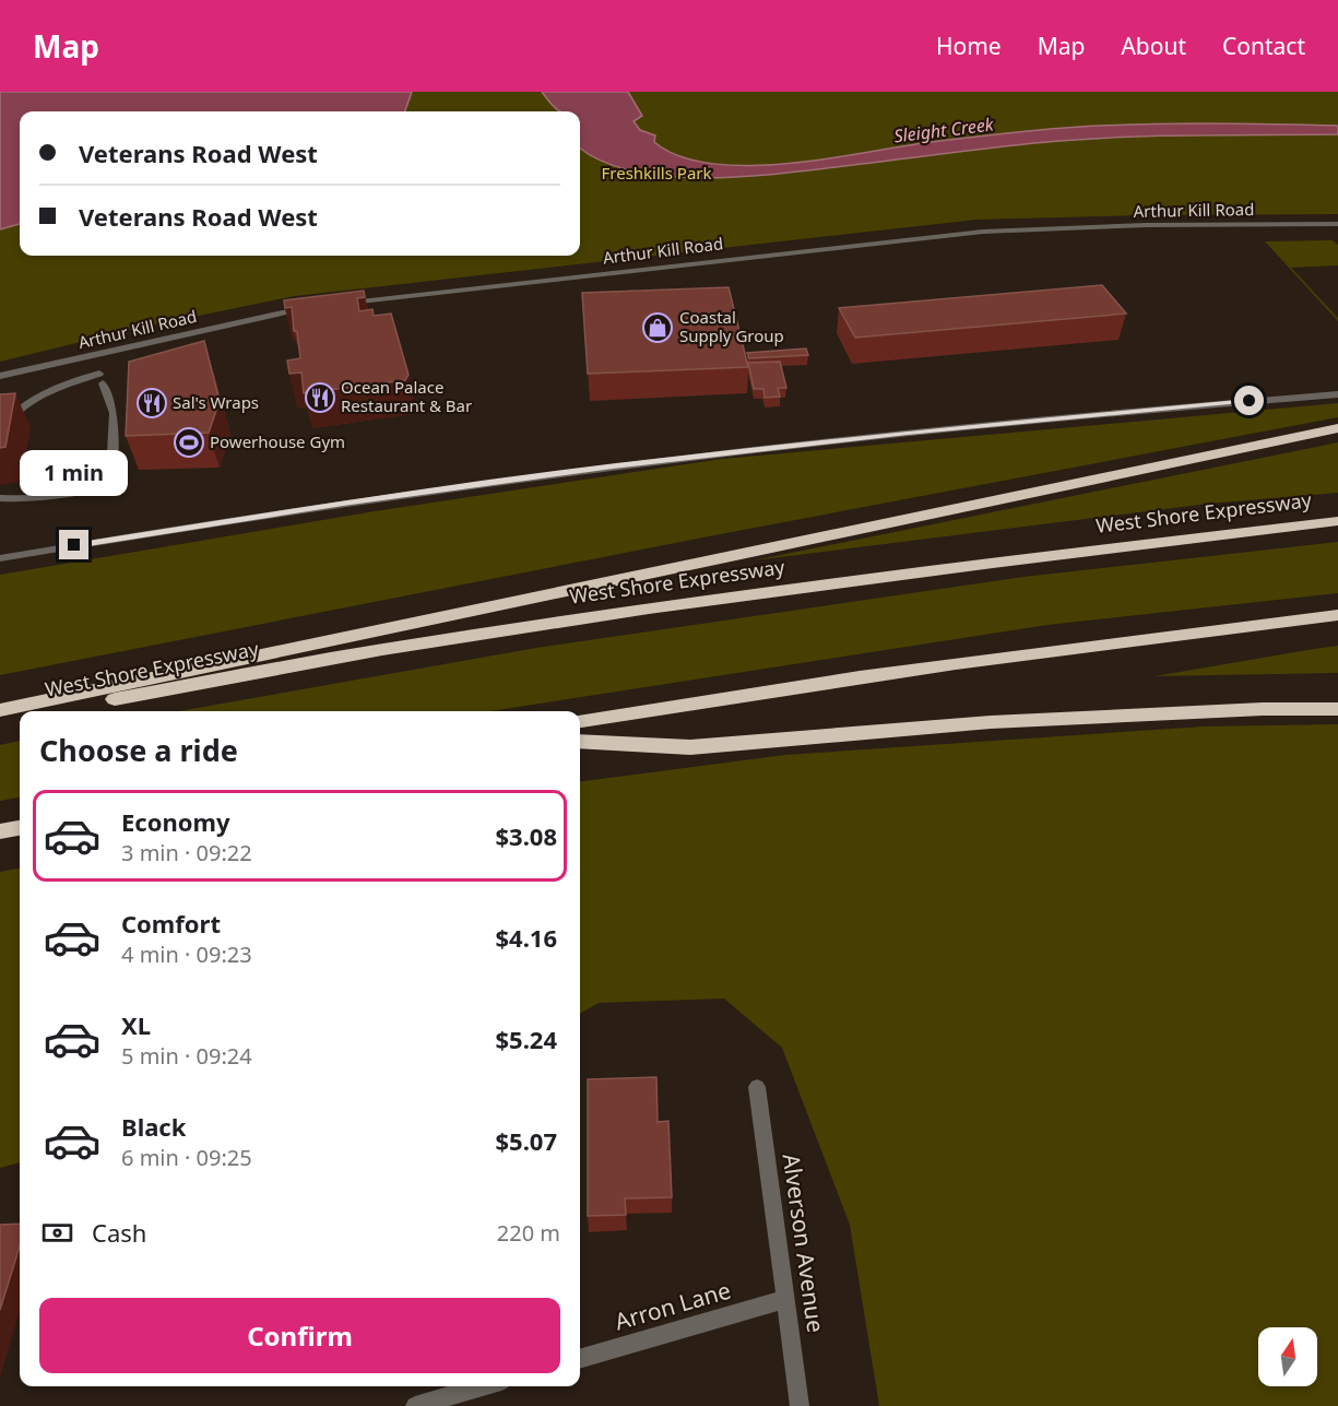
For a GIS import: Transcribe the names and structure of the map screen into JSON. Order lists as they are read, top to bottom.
{
  "streets": {
    "highway": ["West Shore Expressway"],
    "street": ["Arthur Kill Road", "Alverson Avenue", "Arron Lane"]
  },
  "crossings": [
    ["Alverson Avenue", "Arron Lane"]
  ],
  "water": ["Sleight Creek"],
  "parks": ["Freshkills Park"],
  "places": {
    "shop": ["Coastal Supply Group"],
    "restaurant": ["Ocean Palace Restaurant & Bar", "Sal's Wraps"],
    "sports": ["Powerhouse Gym"]
  },
  "north": "top",
  "page": {
    "header": "Map",
    "nav": [
      "Home",
      "Map",
      "About",
      "Contact"
    ],
    "banner": ["Veterans Road West", "Veterans Road West"],
    "bubble": "1 min",
    "heading": "Choose a ride",
    "list": [
      {
        "name": "Economy",
        "note": "3 min · 09:22",
        "value": "$3.08"
      },
      {
        "name": "Comfort",
        "note": "4 min · 09:23",
        "value": "$4.16"
      },
      {
        "name": "XL",
        "note": "5 min · 09:24",
        "value": "$5.24"
      },
      {
        "name": "Black",
        "note": "6 min · 09:25",
        "value": "$5.07"
      }
    ],
    "pay": ["Cash", "220 m"],
    "buttons": "Confirm"
  }
}
